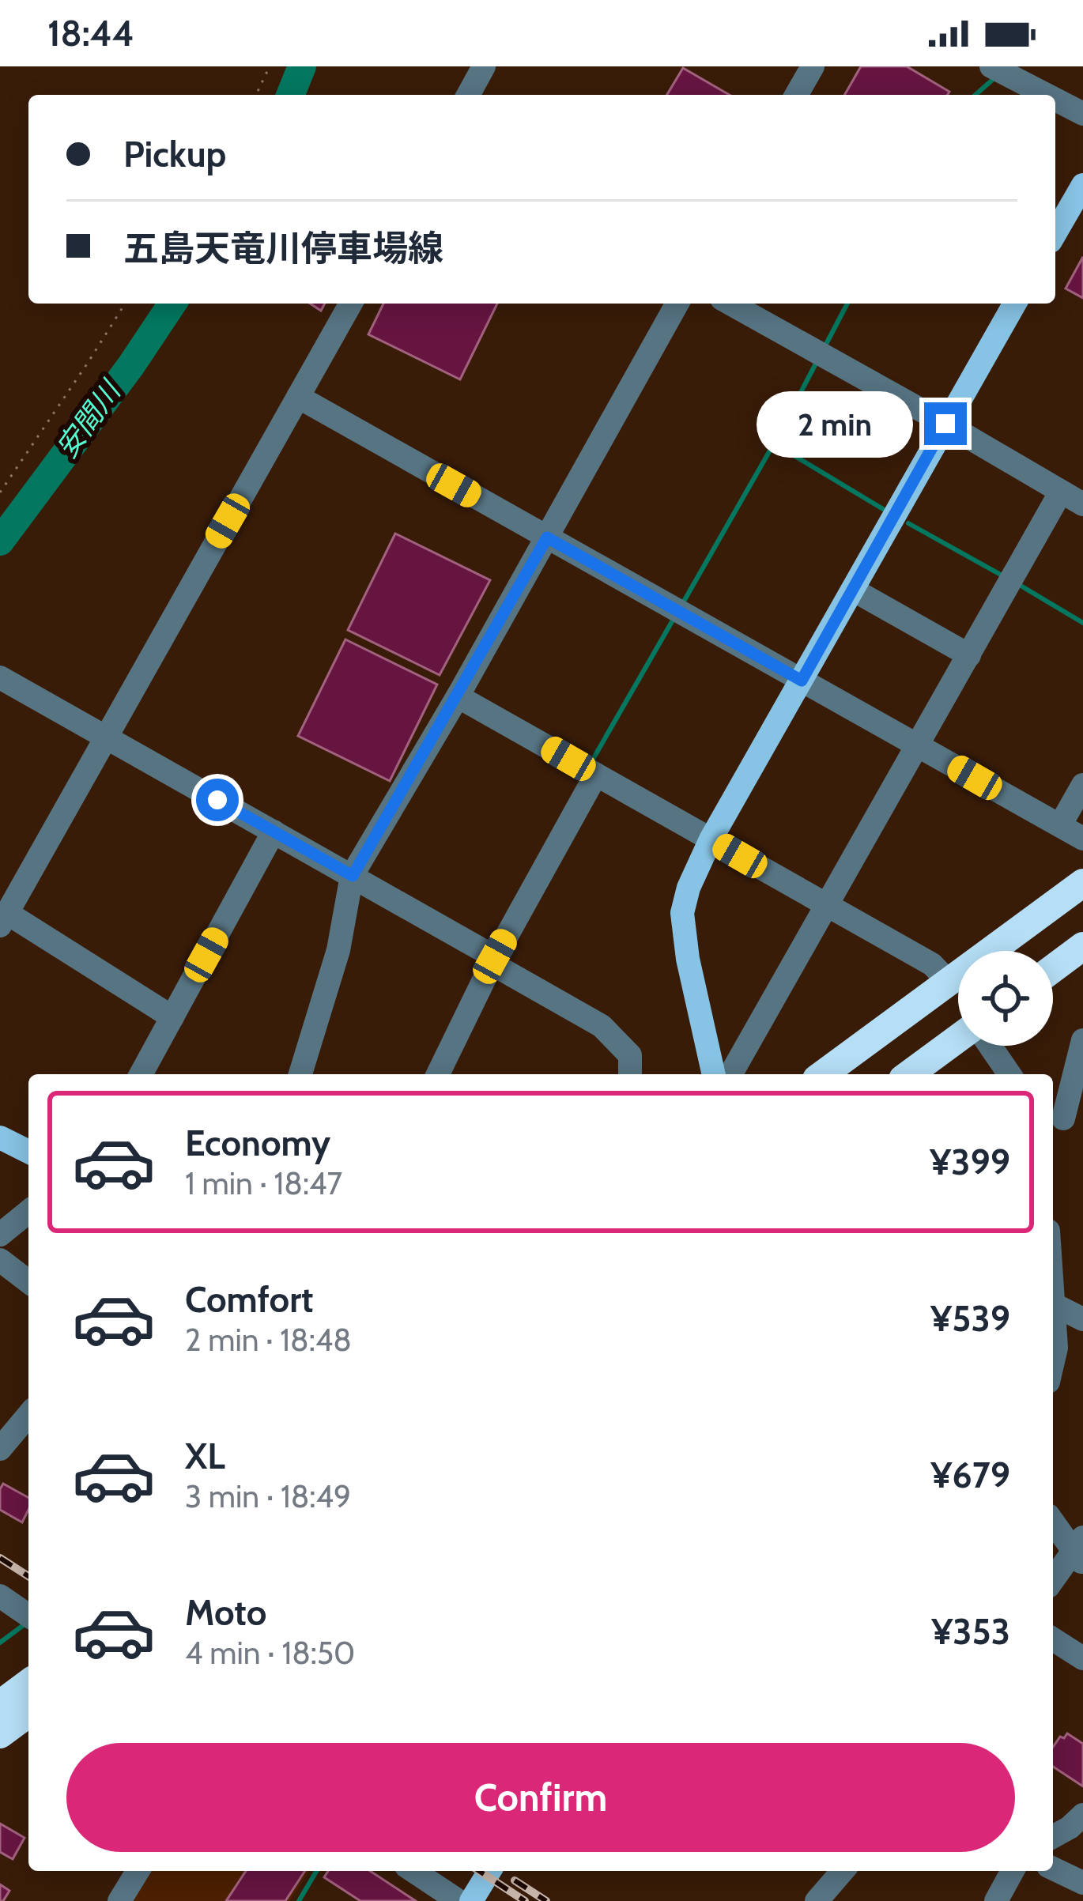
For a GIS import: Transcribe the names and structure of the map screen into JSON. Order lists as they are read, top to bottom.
{
  "water": ["安間川"],
  "page": {
    "status": "18:44",
    "banner": ["Pickup", "五島天竜川停車場線"],
    "bubble": "2 min",
    "list": [
      {
        "name": "Economy",
        "note": "1 min · 18:47",
        "value": "¥399"
      },
      {
        "name": "Comfort",
        "note": "2 min · 18:48",
        "value": "¥539"
      },
      {
        "name": "XL",
        "note": "3 min · 18:49",
        "value": "¥679"
      },
      {
        "name": "Moto",
        "note": "4 min · 18:50",
        "value": "¥353"
      }
    ],
    "buttons": "Confirm"
  }
}
